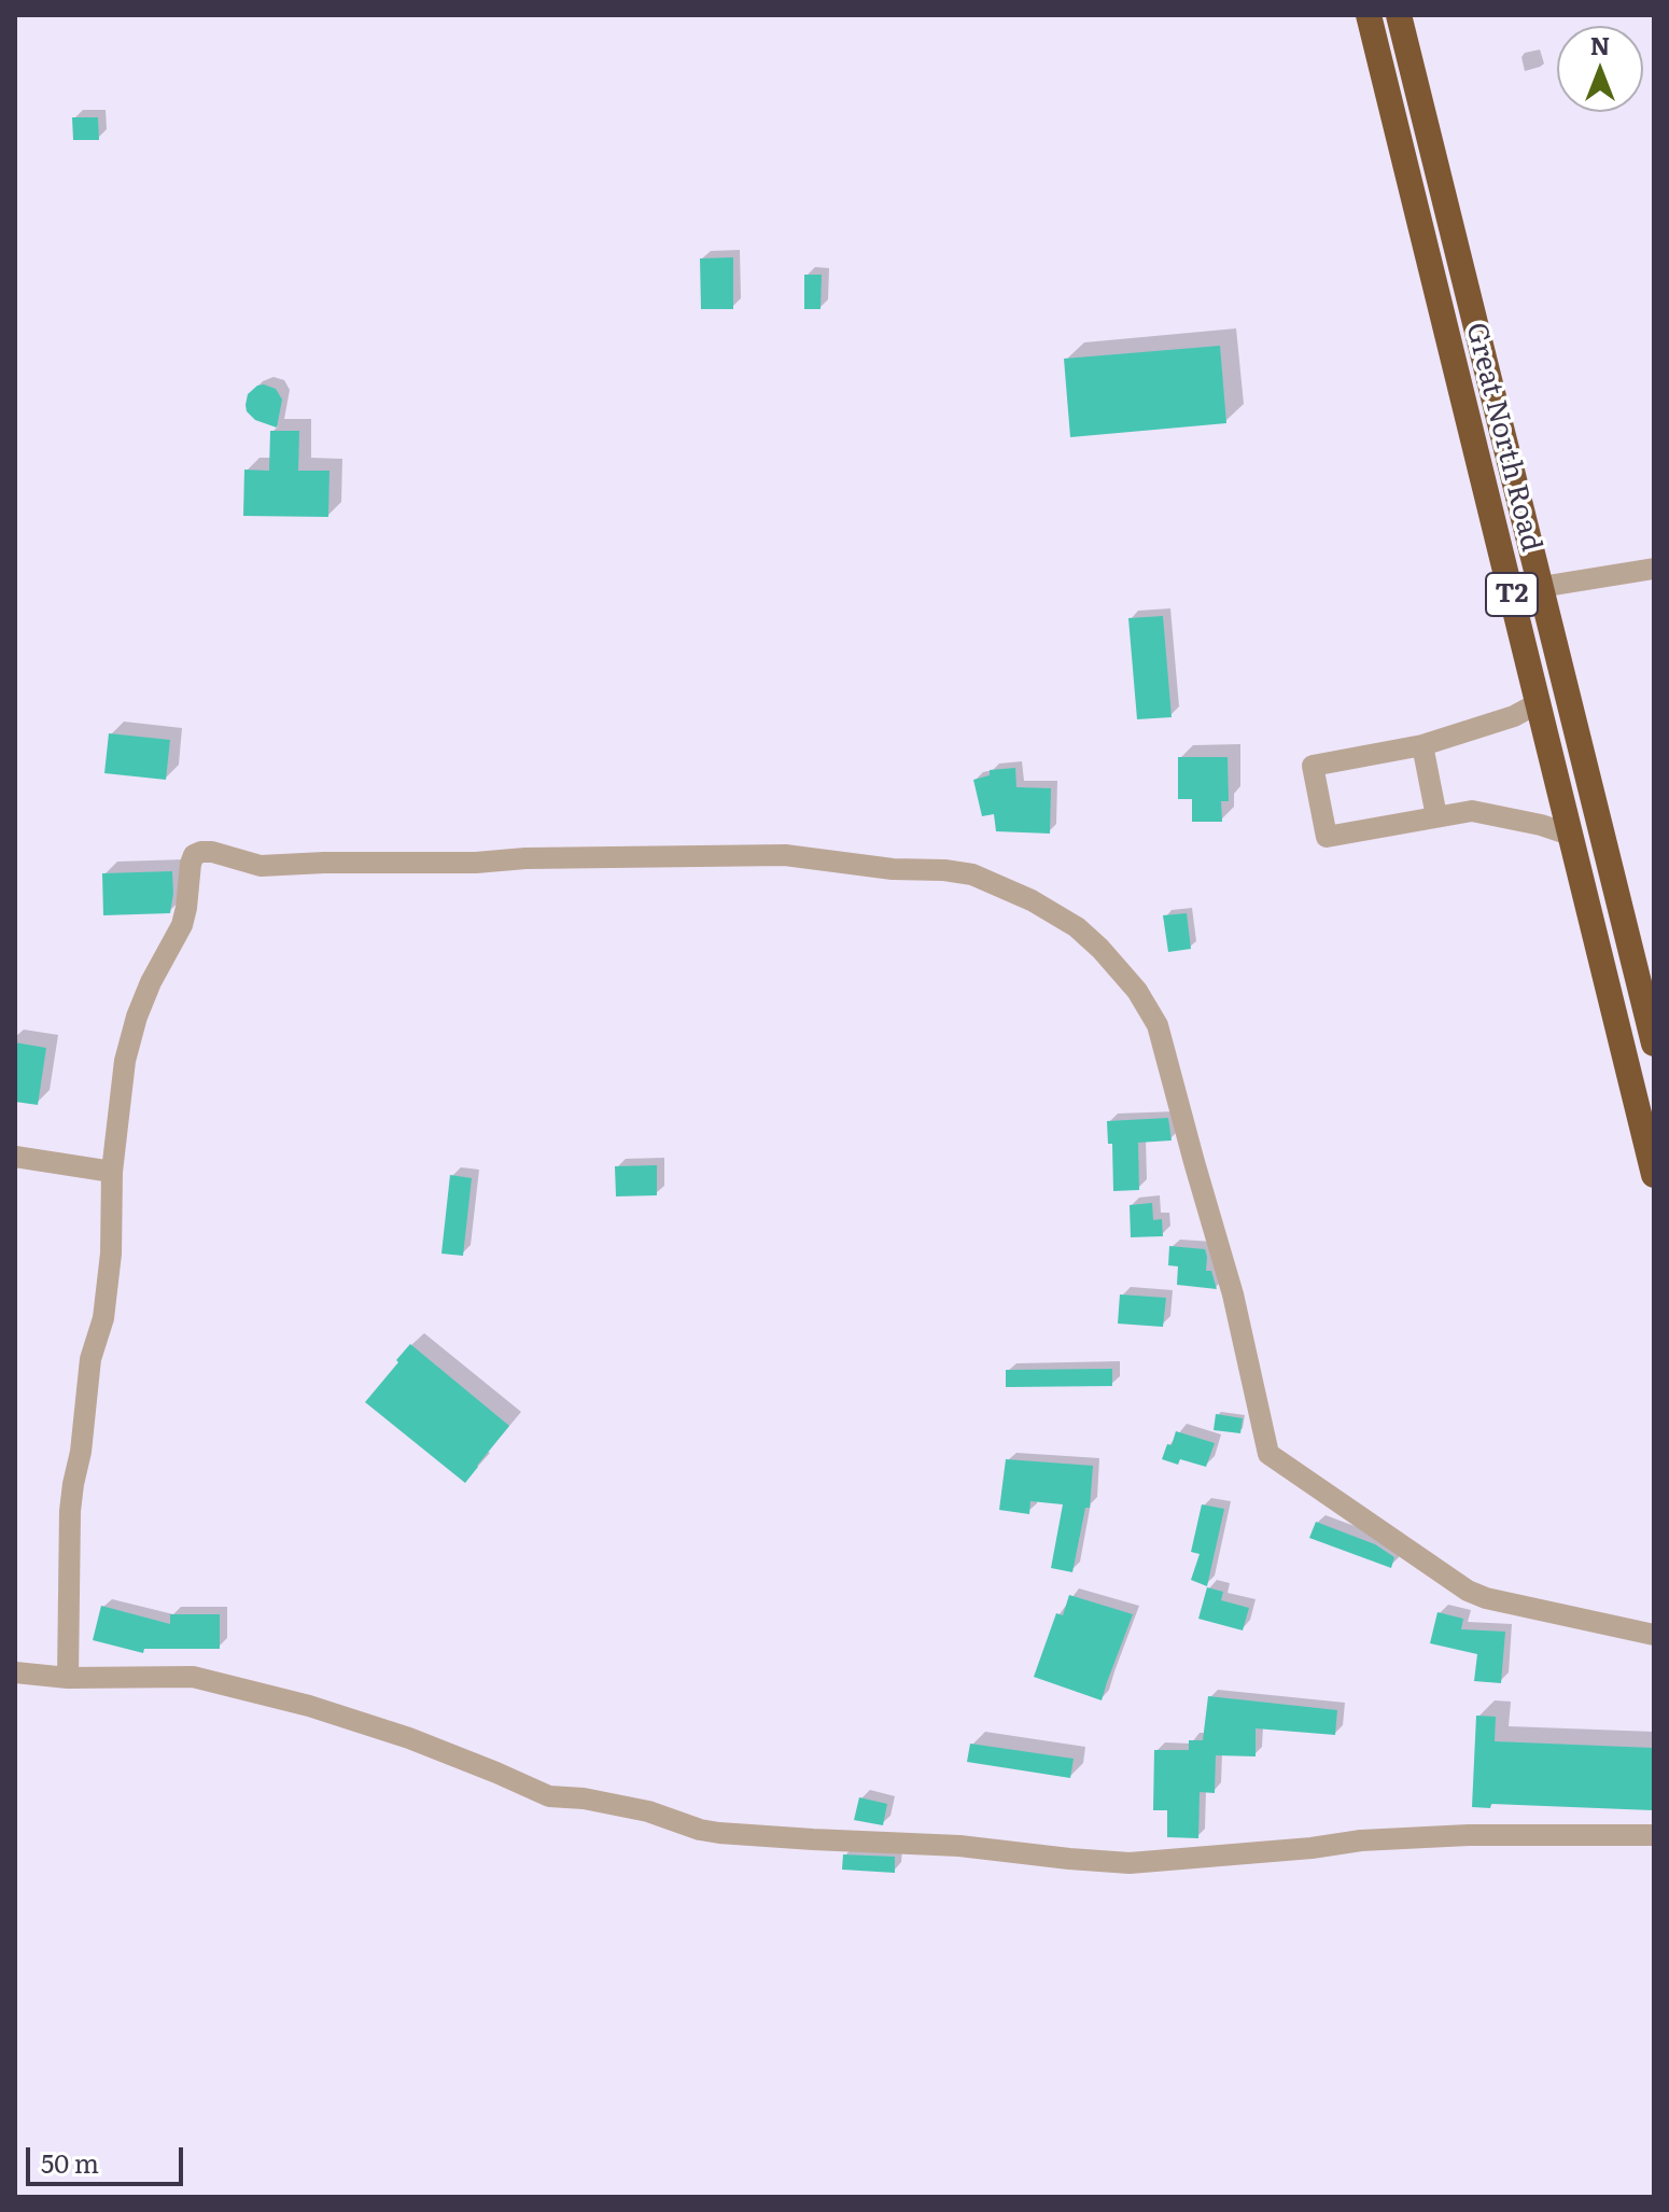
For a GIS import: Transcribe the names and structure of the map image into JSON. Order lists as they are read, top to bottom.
{
  "streets": {
    "highway": ["Great North Road", "T2"]
  },
  "scale_bar": "50 m",
  "north": "top"
}
